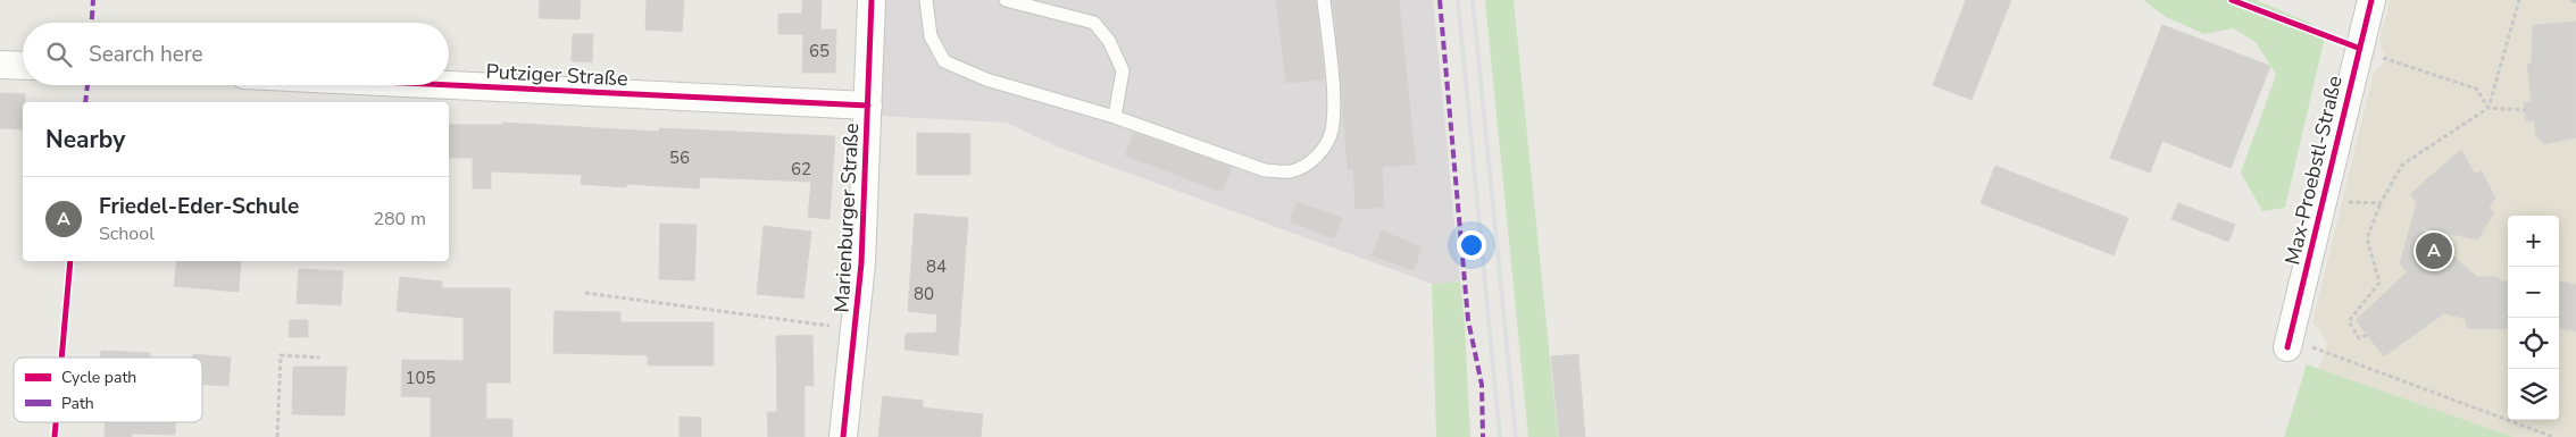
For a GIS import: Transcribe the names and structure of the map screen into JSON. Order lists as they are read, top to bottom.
{
  "streets": {
    "street": ["Putziger Straße", "Max-Proebstl-Straße", "Marienburger Straße"]
  },
  "crossings": [
    ["Putziger Straße", "Marienburger Straße"]
  ],
  "house_numbers": [
    "65",
    "56",
    "62",
    "84",
    "80",
    "105"
  ],
  "legend": ["Cycle path", "Path"],
  "page": {
    "search": "Search here",
    "heading": "Nearby",
    "list": [
      {
        "mark": "A",
        "name": "Friedel-Eder-Schule",
        "note": "School",
        "value": "280 m"
      }
    ],
    "map_buttons": ["+", "−"],
    "pins": "A"
  }
}
